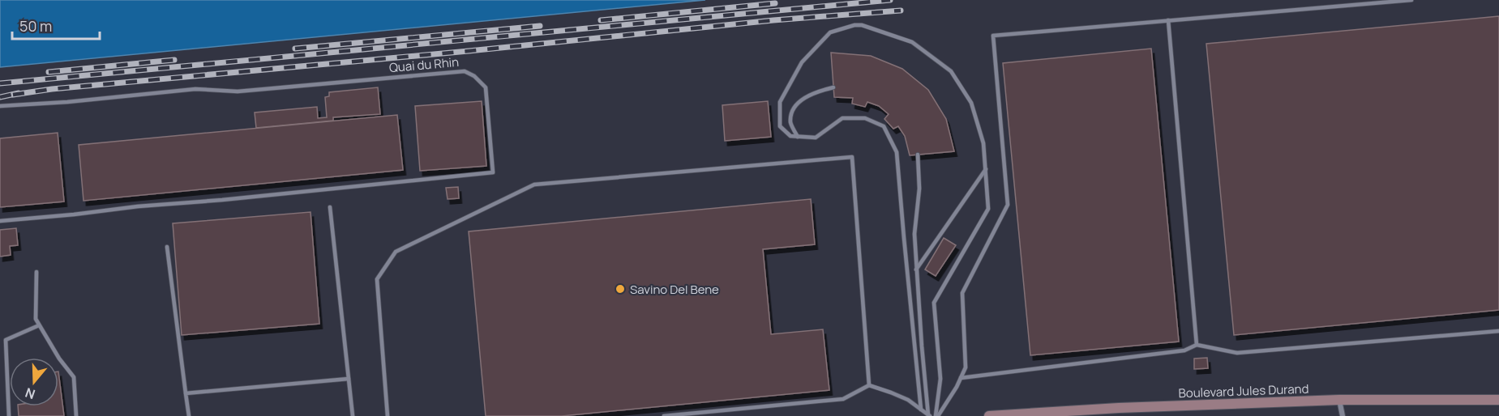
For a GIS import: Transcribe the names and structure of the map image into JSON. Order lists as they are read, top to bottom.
{
  "streets": {
    "main road": ["Boulevard Jules Durand"],
    "lane": ["Quai du Rhin"]
  },
  "places": ["Savino Del Bene"],
  "scale_bar": "50 m",
  "north": "bottom"
}
